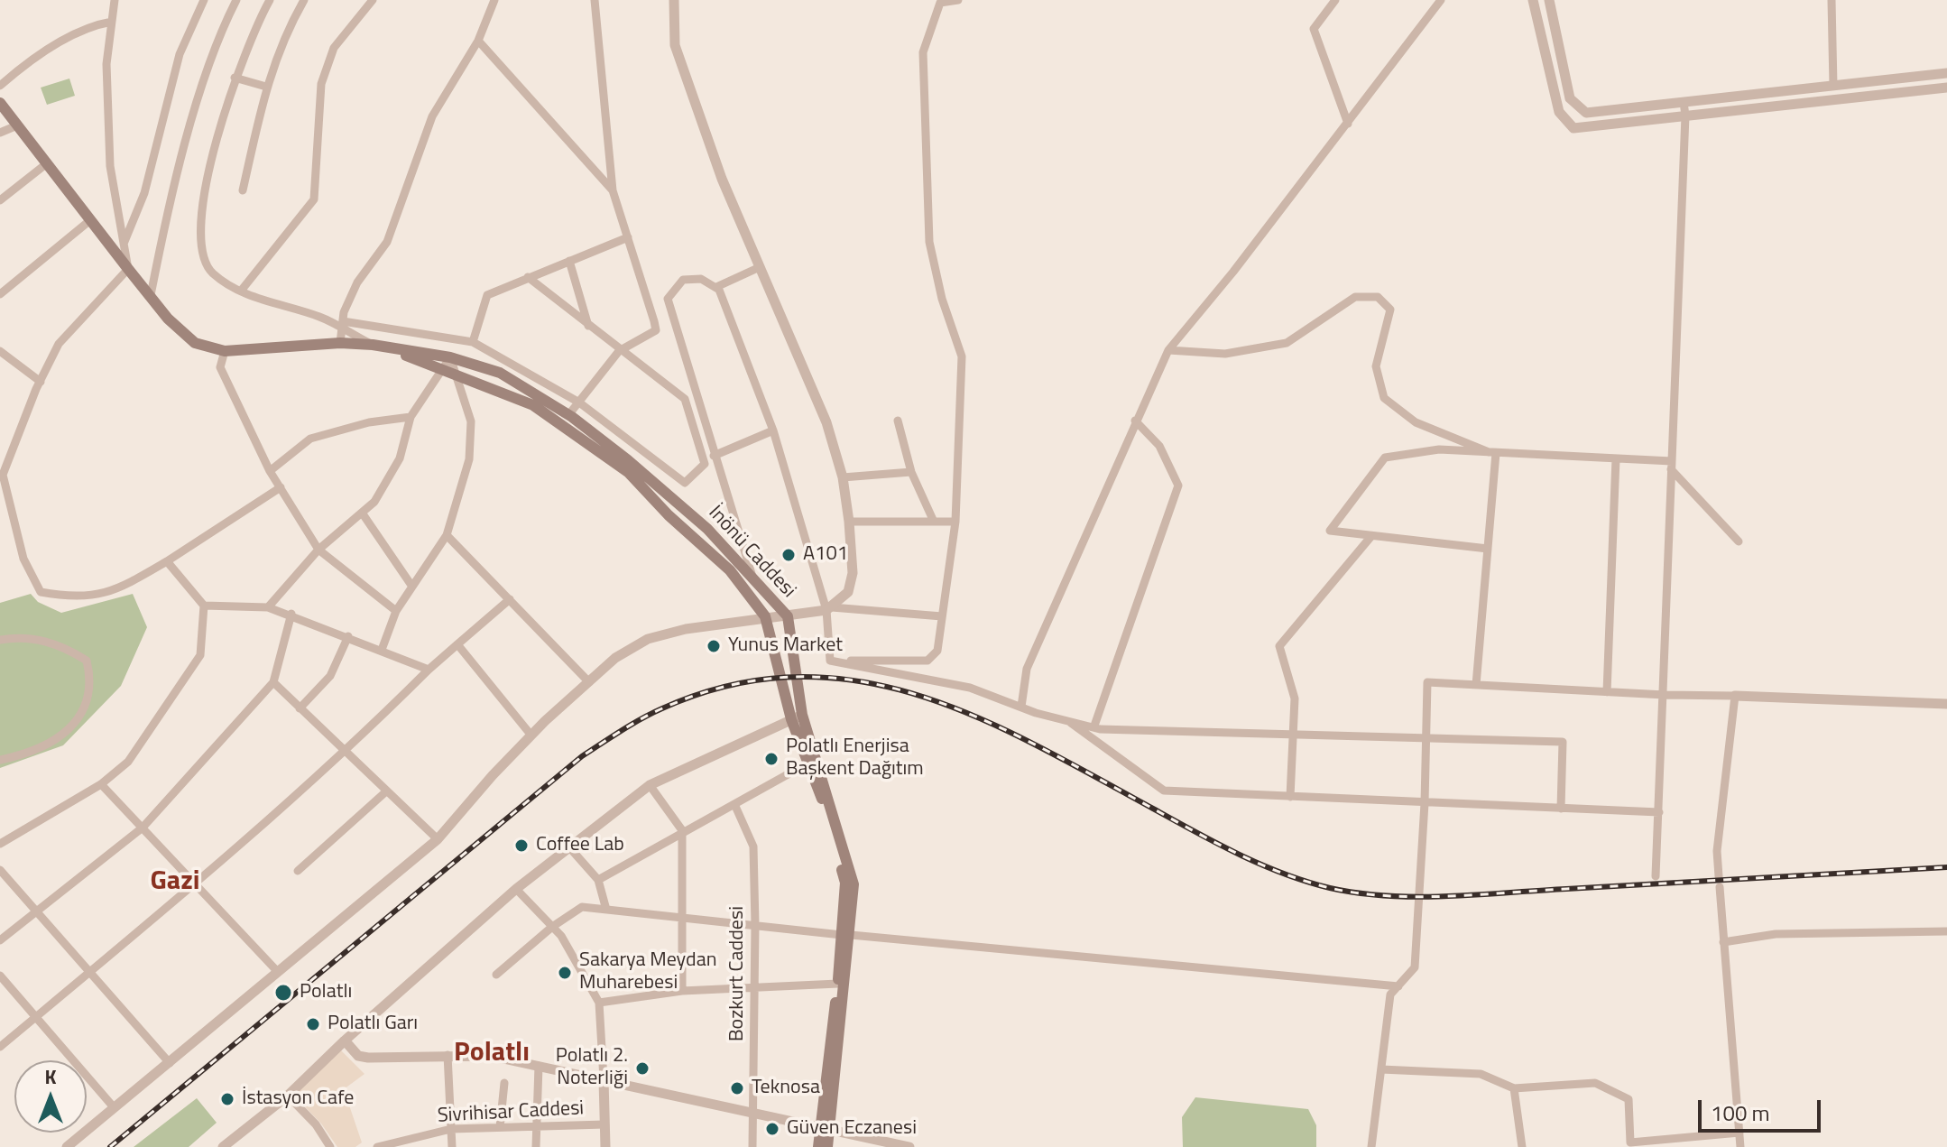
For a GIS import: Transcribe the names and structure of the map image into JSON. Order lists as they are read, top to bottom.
{
  "streets": {
    "main road": ["İnönü Caddesi"],
    "street": ["Bozkurt Caddesi", "Sivrihisar Caddesi"]
  },
  "districts": ["Gazi", "Polatlı"],
  "places": [
    "A101",
    "Yunus Market",
    "Polatlı Enerjisa Başkent Dağıtım",
    "Coffee Lab",
    "Sakarya Meydan Muharebesi",
    "Polatlı",
    "Polatlı Garı",
    "Polatlı 2. Noterliği",
    "Teknosa",
    "İstasyon Cafe",
    "Güven Eczanesi"
  ],
  "scale_bar": "100 m",
  "north": "top"
}
